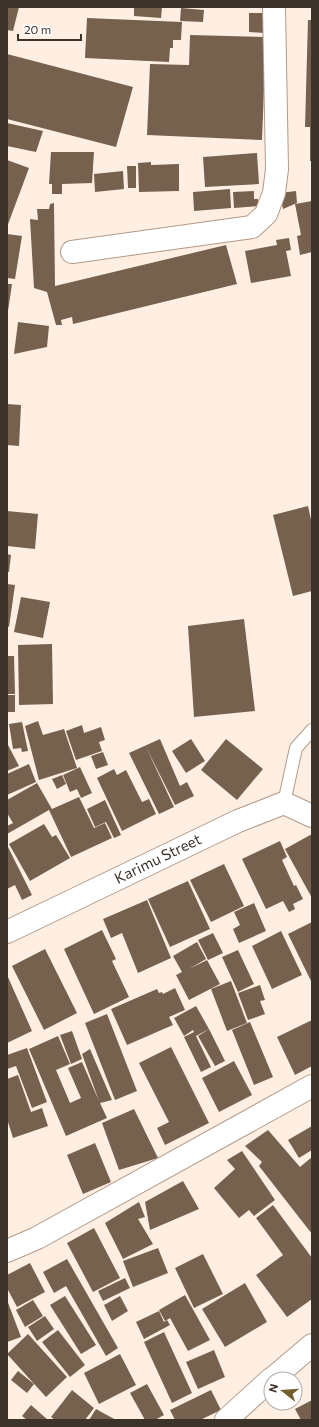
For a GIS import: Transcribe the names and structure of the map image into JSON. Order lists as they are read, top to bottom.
{
  "streets": {
    "street": ["Karimu Street"]
  },
  "scale_bar": "20 m",
  "north": "left"
}
